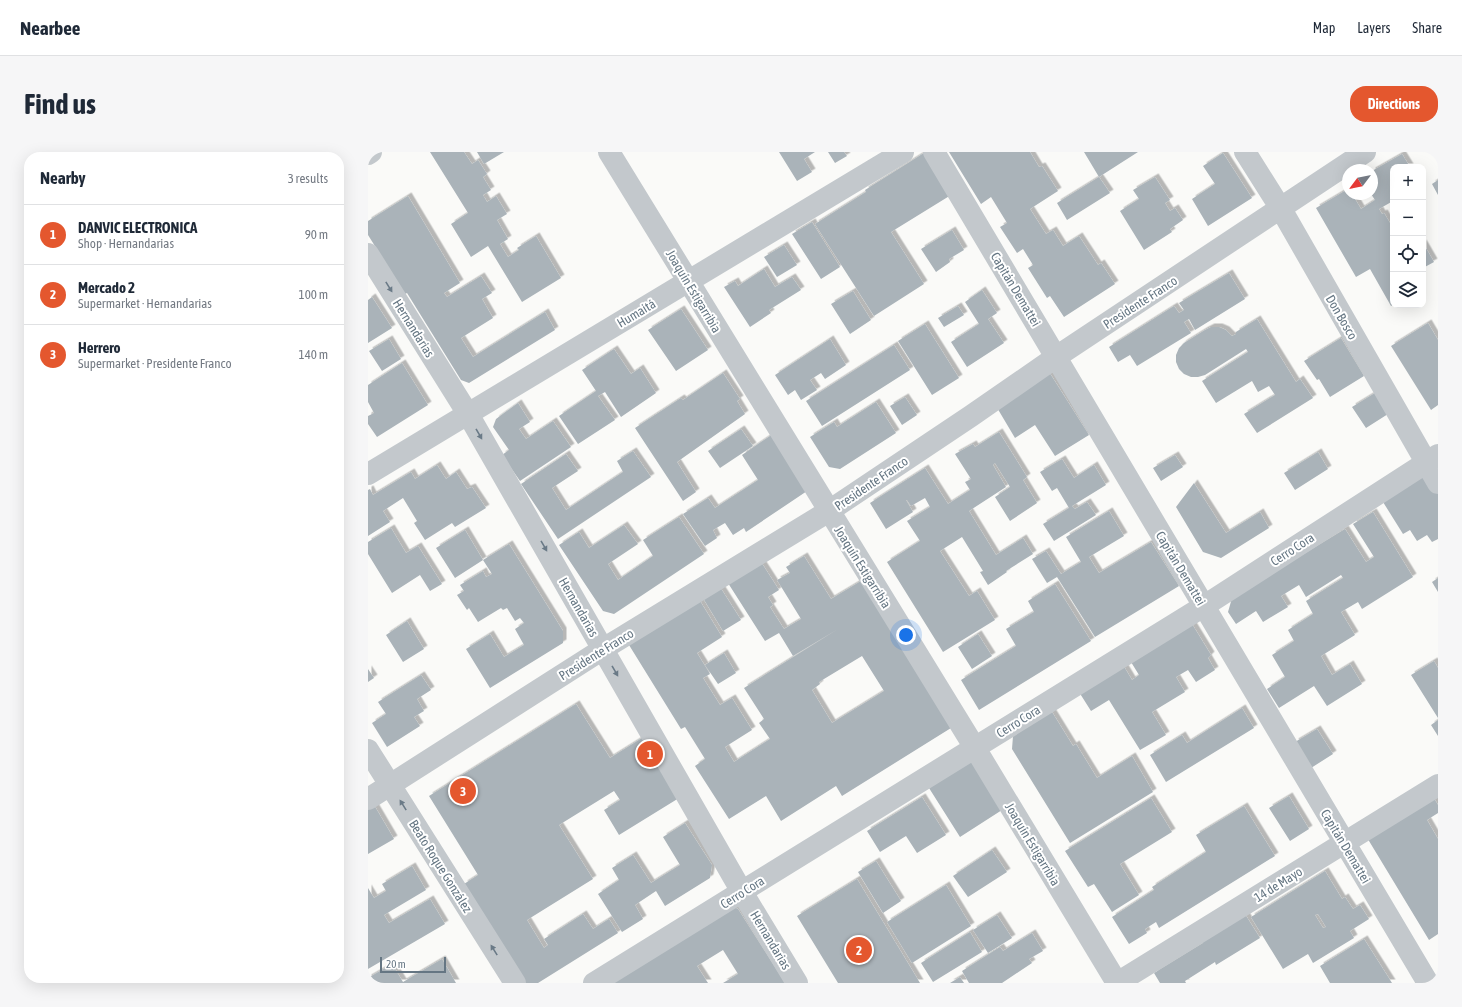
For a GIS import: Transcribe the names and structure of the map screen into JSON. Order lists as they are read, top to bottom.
{
  "streets": {
    "street": [
      "Capitán Demattei",
      "Joaquín Estigarribia",
      "Presidente Franco",
      "Humaitá",
      "Don Bosco",
      "Hernandarias",
      "Cerro Cora",
      "Beato Roque González",
      "14 de Mayo"
    ]
  },
  "crossings": [
    ["Capitán Demattei", "Presidente Franco"],
    ["Capitán Demattei", "Cerro Cora"],
    ["Capitán Demattei", "14 de Mayo"],
    ["Joaquín Estigarribia", "Presidente Franco"],
    ["Joaquín Estigarribia", "Humaitá"],
    ["Joaquín Estigarribia", "Cerro Cora"],
    ["Joaquín Estigarribia", "14 de Mayo"],
    ["Presidente Franco", "Don Bosco"],
    ["Presidente Franco", "Hernandarias"],
    ["Presidente Franco", "Beato Roque González"],
    ["Humaitá", "Hernandarias"],
    ["Don Bosco", "Cerro Cora"],
    ["Hernandarias", "Cerro Cora"]
  ],
  "one_way": ["Hernandarias", "Beato Roque González"],
  "scale_bar": "20 m",
  "north": "bottom left",
  "page": {
    "header": "Nearbee",
    "nav": ["Map", "Layers", "Share"],
    "buttons": "Directions",
    "title": "Find us",
    "heading": ["Nearby", "3 results"],
    "map_buttons": ["+", "−"],
    "list": [
      {
        "mark": "1",
        "name": "DANVIC ELECTRONICA",
        "note": "Shop · Hernandarias",
        "value": "90 m"
      },
      {
        "mark": "2",
        "name": "Mercado 2",
        "note": "Supermarket · Hernandarias",
        "value": "100 m"
      },
      {
        "mark": "3",
        "name": "Herrero",
        "note": "Supermarket · Presidente Franco",
        "value": "140 m"
      }
    ],
    "pins": ["1", "3", "2"],
    "scale": "20 m"
  }
}
